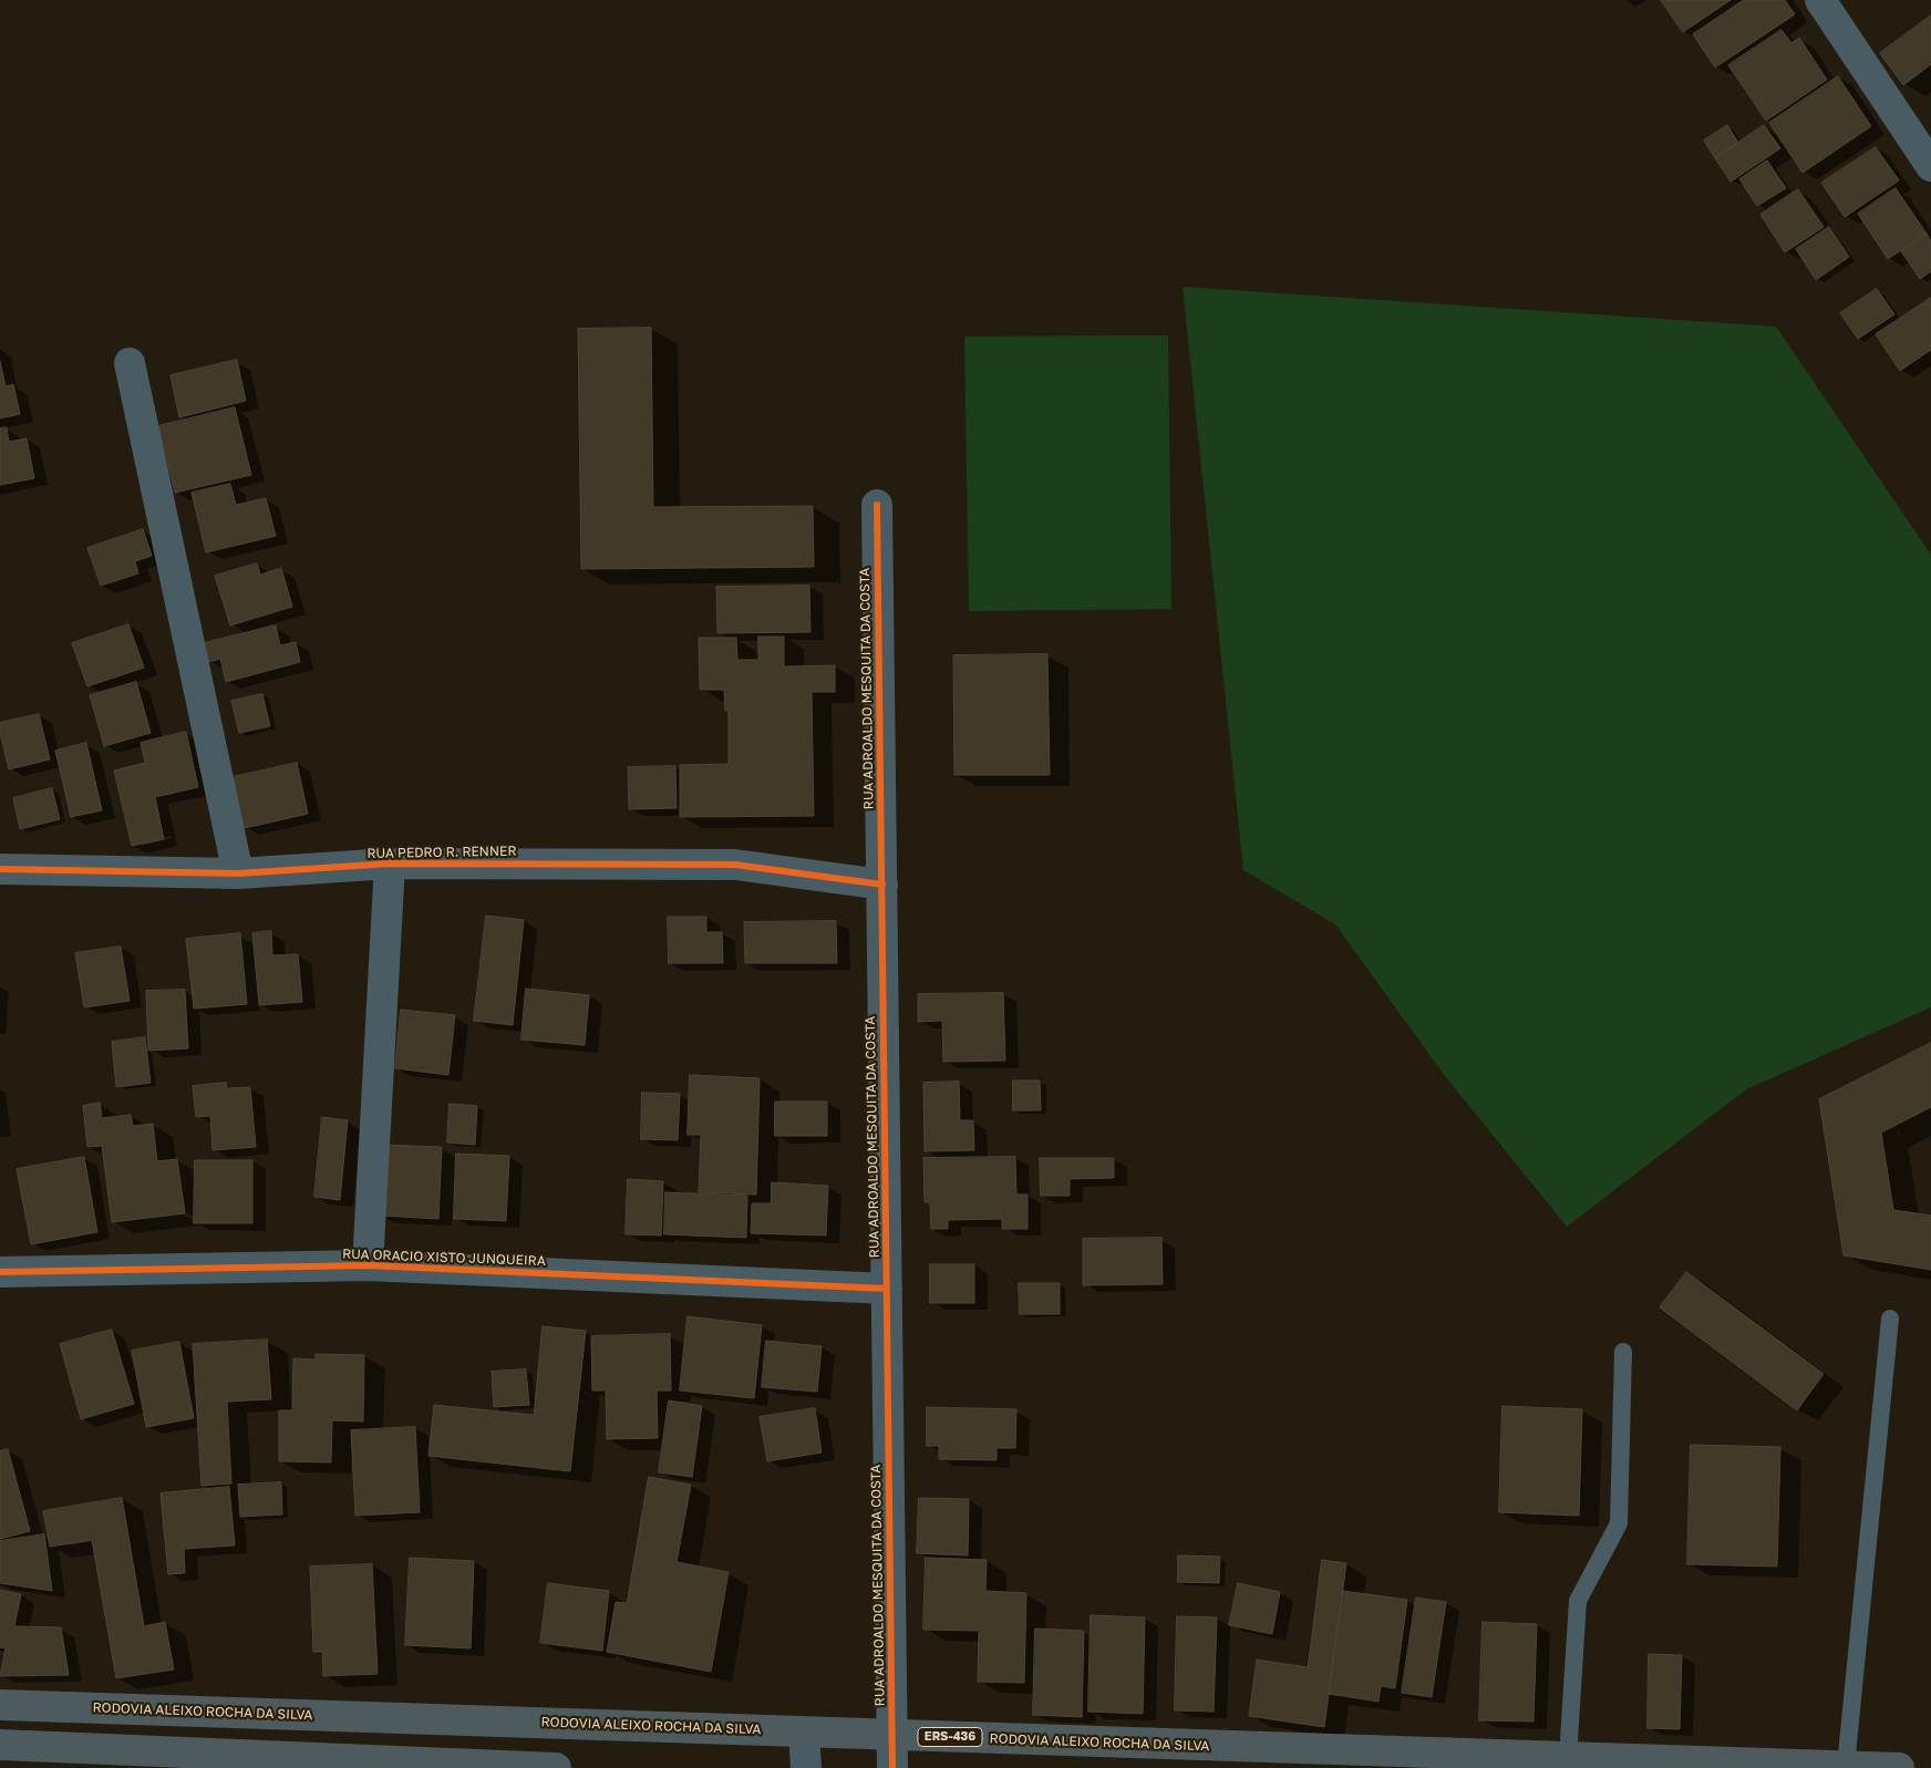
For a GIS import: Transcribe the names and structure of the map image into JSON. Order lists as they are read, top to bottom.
{
  "streets": {
    "main road": ["RODOVIA ALEIXO ROCHA DA SILVA", "ERS-436"],
    "street": ["RUA ADROALDO MESQUITA DA COSTA", "RUA PEDRO R. RENNER", "RUA ORACIO XISTO JUNQUEIRA"]
  },
  "crossings": [
    ["RUA ADROALDO MESQUITA DA COSTA", "RUA PEDRO R. RENNER"],
    ["RUA ADROALDO MESQUITA DA COSTA", "RUA ORACIO XISTO JUNQUEIRA"],
    ["RUA ADROALDO MESQUITA DA COSTA", "RODOVIA ALEIXO ROCHA DA SILVA"]
  ]
}
